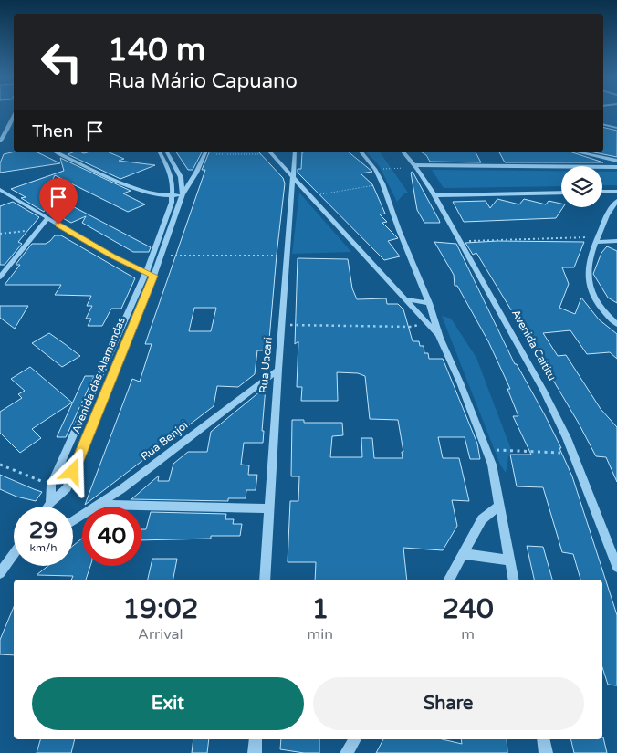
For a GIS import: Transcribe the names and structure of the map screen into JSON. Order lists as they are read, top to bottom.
{
  "streets": {
    "street": [
      "Avenida Caititu",
      "Rua Uacari",
      "Avenida das Alamandas",
      "Rua Benjoi"
    ]
  },
  "crossings": [
    ["Rua Uacari", "Rua Benjoi"]
  ],
  "page": {
    "turn": ["140 m", "Rua Mário Capuano"],
    "then": "Then",
    "speed": "29 km/h",
    "limit": "40",
    "eta": [
      "19:02",
      "Arrival",
      "1",
      "min",
      "240",
      "m"
    ],
    "buttons": ["Exit", "Share"]
  }
}
